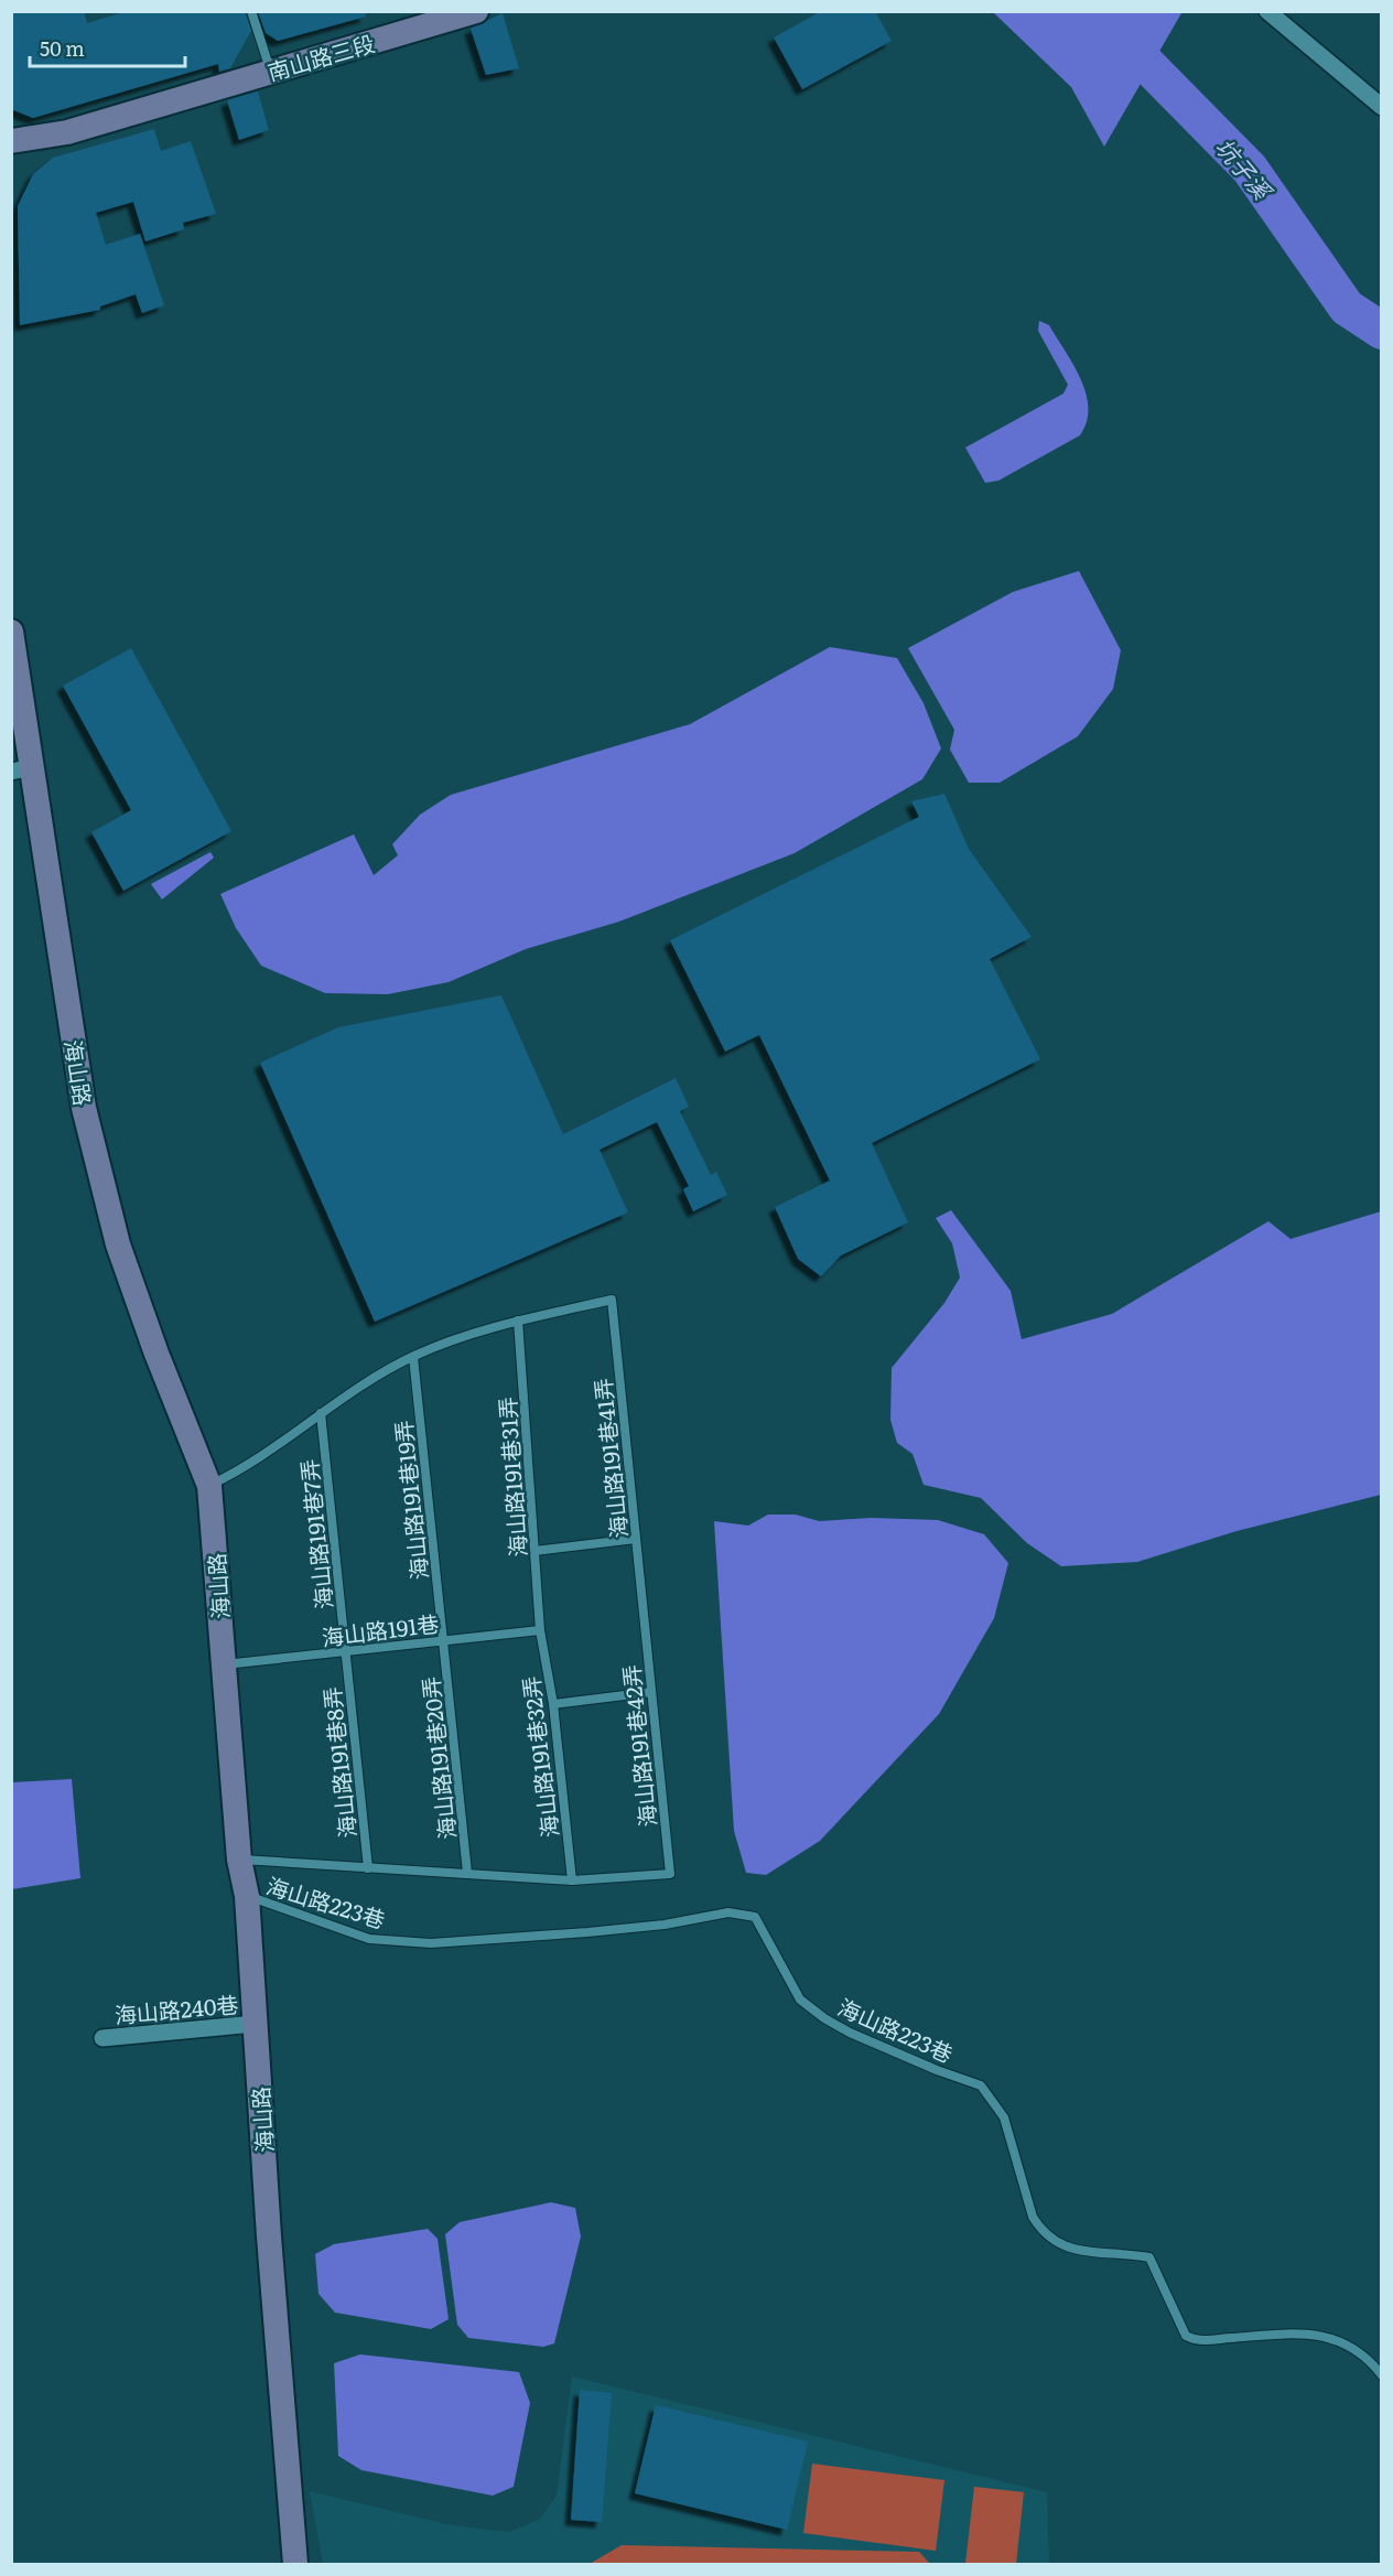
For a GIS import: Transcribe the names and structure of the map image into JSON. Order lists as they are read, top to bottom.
{
  "streets": {
    "main road": ["南山路三段", "海山路"],
    "street": ["海山路240巷"],
    "lane": [
      "海山路191巷41弄",
      "海山路191巷31弄",
      "海山路191巷19弄",
      "海山路191巷7弄",
      "海山路191巷",
      "海山路191巷42弄",
      "海山路191巷32弄",
      "海山路191巷20弄",
      "海山路191巷8弄",
      "海山路223巷"
    ]
  },
  "crossings": [
    ["海山路", "海山路191巷"],
    ["海山路", "海山路223巷"],
    ["海山路", "海山路240巷"],
    ["海山路191巷41弄", "海山路191巷31弄"],
    ["海山路191巷41弄", "海山路191巷42弄"],
    ["海山路191巷31弄", "海山路191巷"],
    ["海山路191巷31弄", "海山路191巷32弄"],
    ["海山路191巷19弄", "海山路191巷"],
    ["海山路191巷19弄", "海山路191巷20弄"],
    ["海山路191巷7弄", "海山路191巷"],
    ["海山路191巷7弄", "海山路191巷8弄"],
    ["海山路191巷", "海山路191巷32弄"],
    ["海山路191巷", "海山路191巷20弄"],
    ["海山路191巷", "海山路191巷8弄"],
    ["海山路191巷42弄", "海山路191巷32弄"]
  ],
  "water": ["坑子溪"],
  "scale_bar": "50 m"
}
